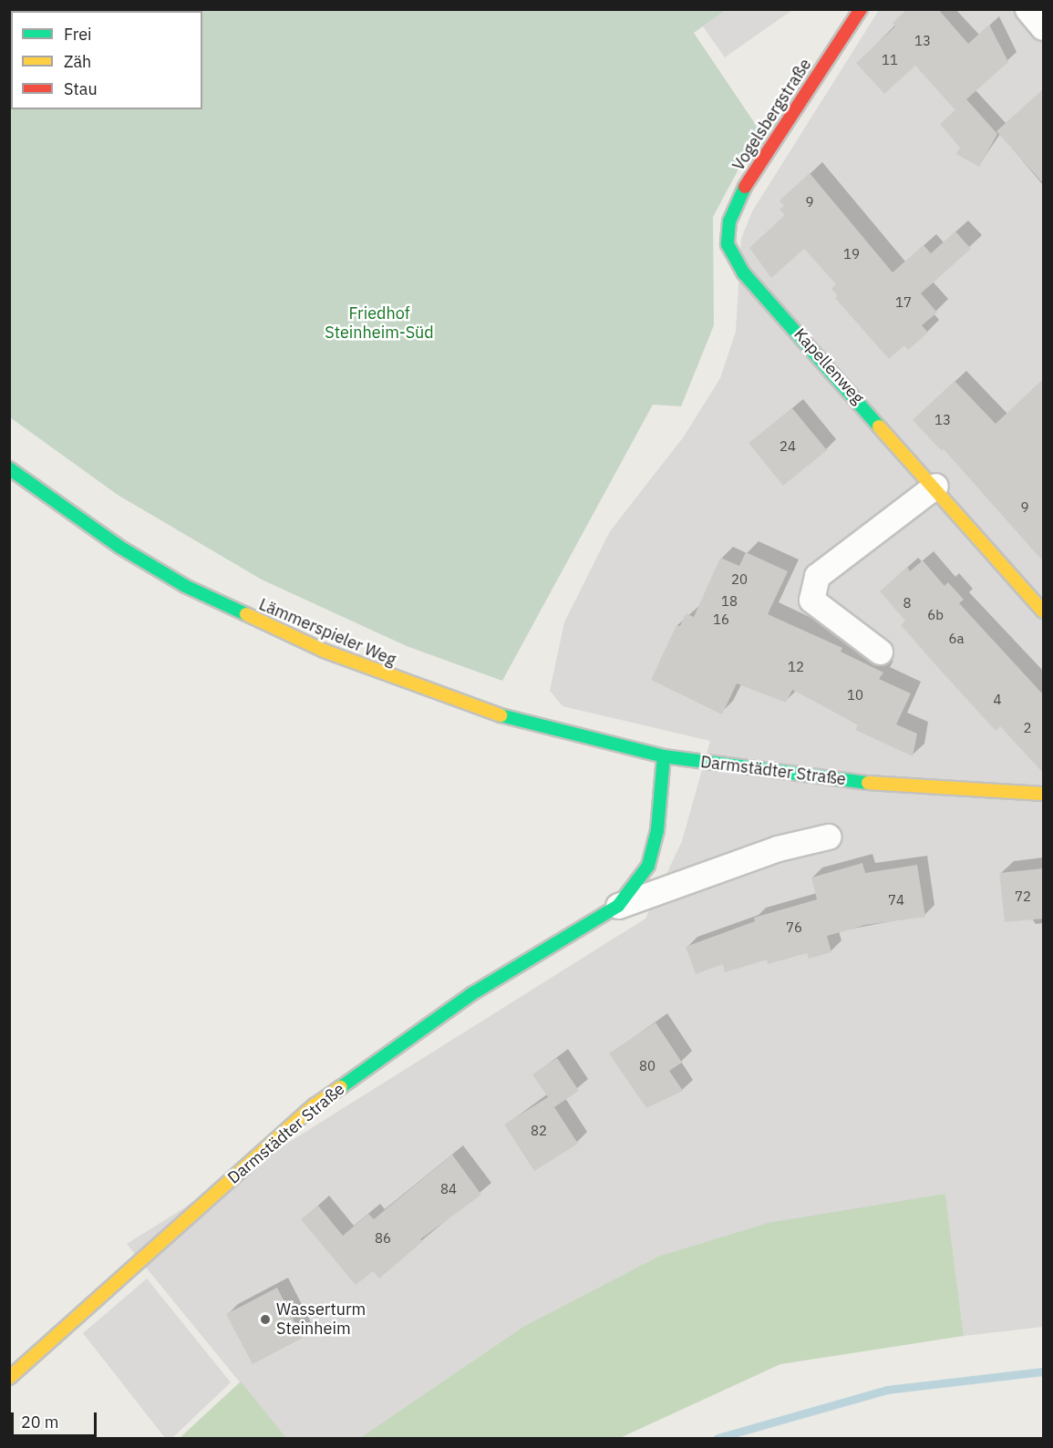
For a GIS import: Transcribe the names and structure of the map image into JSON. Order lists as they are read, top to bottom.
{
  "streets": {
    "street": [
      "Vogelsbergstraße",
      "Kapellenweg",
      "Lämmerspieler Weg",
      "Darmstädter Straße"
    ]
  },
  "crossings": [
    ["Vogelsbergstraße", "Kapellenweg"],
    ["Lämmerspieler Weg", "Darmstädter Straße"]
  ],
  "parks": ["Friedhof Steinheim-Süd"],
  "places": ["Wasserturm Steinheim"],
  "house_numbers": [
    "13",
    "11",
    "9",
    "19",
    "17",
    "13",
    "24",
    "9",
    "20",
    "18",
    "8",
    "6b",
    "16",
    "6a",
    "12",
    "10",
    "4",
    "2",
    "72",
    "74",
    "76",
    "80",
    "82",
    "84",
    "86"
  ],
  "legend": ["Frei", "Zäh", "Stau"],
  "scale_bar": "20 m"
}
